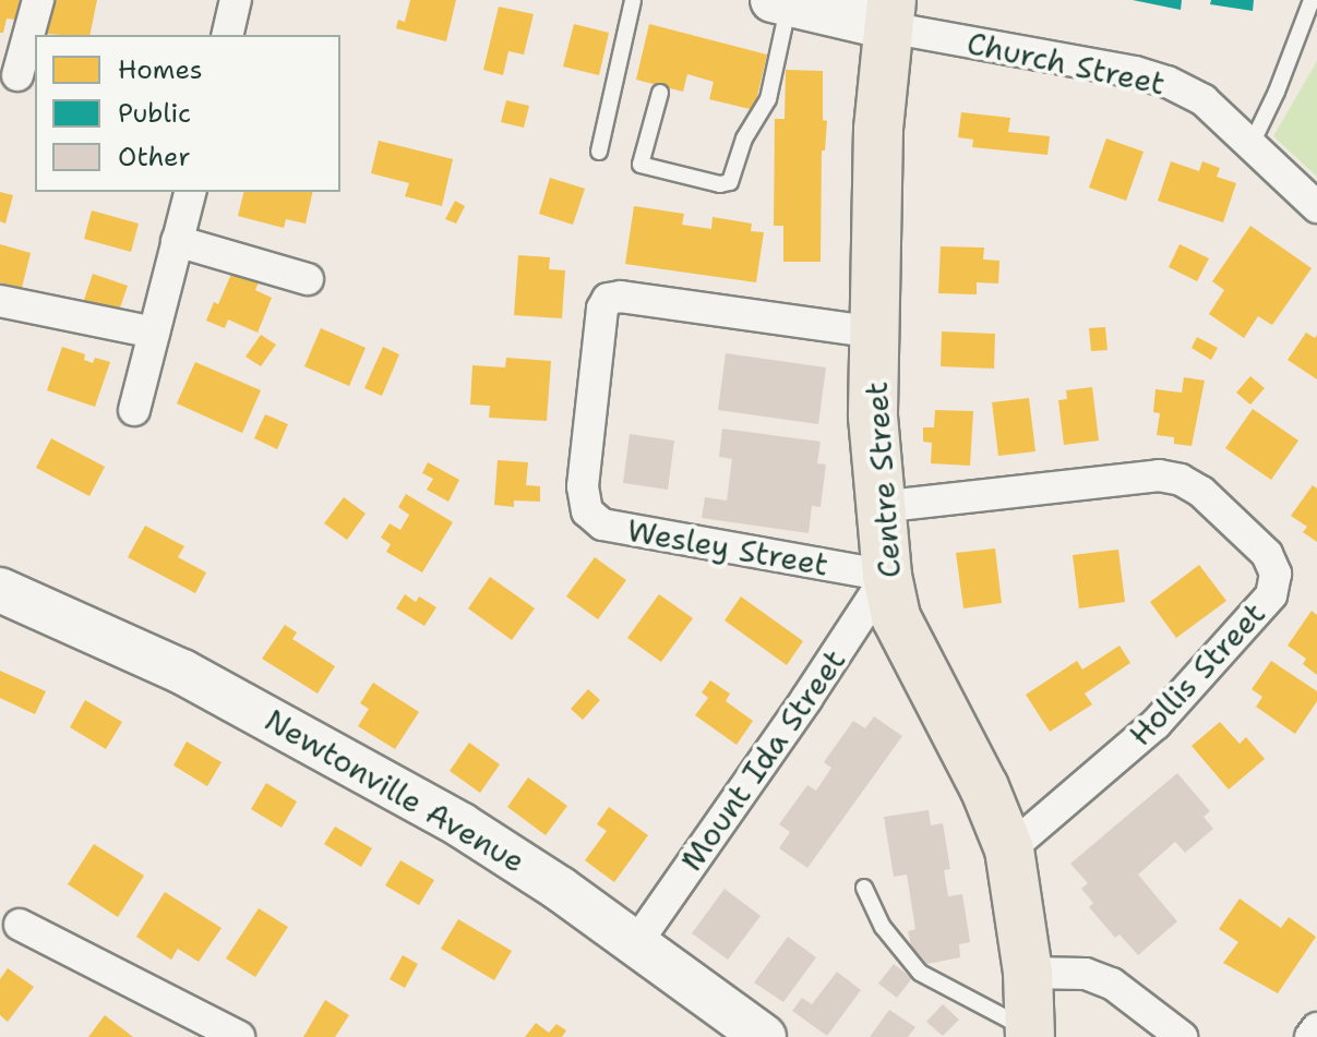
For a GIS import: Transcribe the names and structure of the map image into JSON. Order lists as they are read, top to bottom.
{
  "streets": {
    "main road": ["Church Street", "Centre Street", "Newtonville Avenue"],
    "street": ["Wesley Street", "Hollis Street", "Mount Ida Street"]
  },
  "crossings": [
    ["Church Street", "Centre Street"],
    ["Centre Street", "Wesley Street"],
    ["Centre Street", "Hollis Street"],
    ["Centre Street", "Mount Ida Street"],
    ["Wesley Street", "Mount Ida Street"],
    ["Mount Ida Street", "Newtonville Avenue"]
  ],
  "legend": ["Homes", "Public", "Other"]
}
